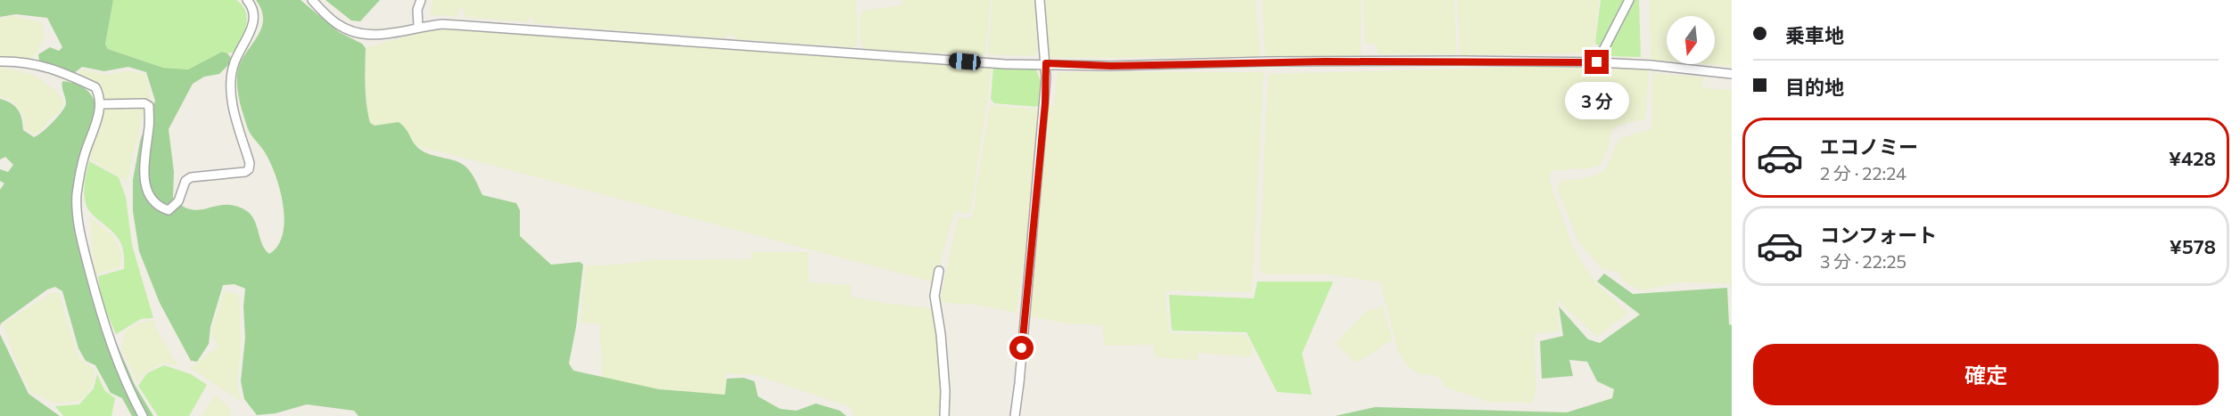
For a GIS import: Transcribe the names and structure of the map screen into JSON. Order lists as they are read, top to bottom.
{
  "north": "bottom",
  "page": {
    "banner": ["乗車地", "目的地"],
    "bubble": "3 分",
    "list": [
      {
        "name": "エコノミー",
        "note": "2 分 · 22:24",
        "value": "¥428"
      },
      {
        "name": "コンフォート",
        "note": "3 分 · 22:25",
        "value": "¥578"
      }
    ],
    "buttons": "確定"
  }
}
